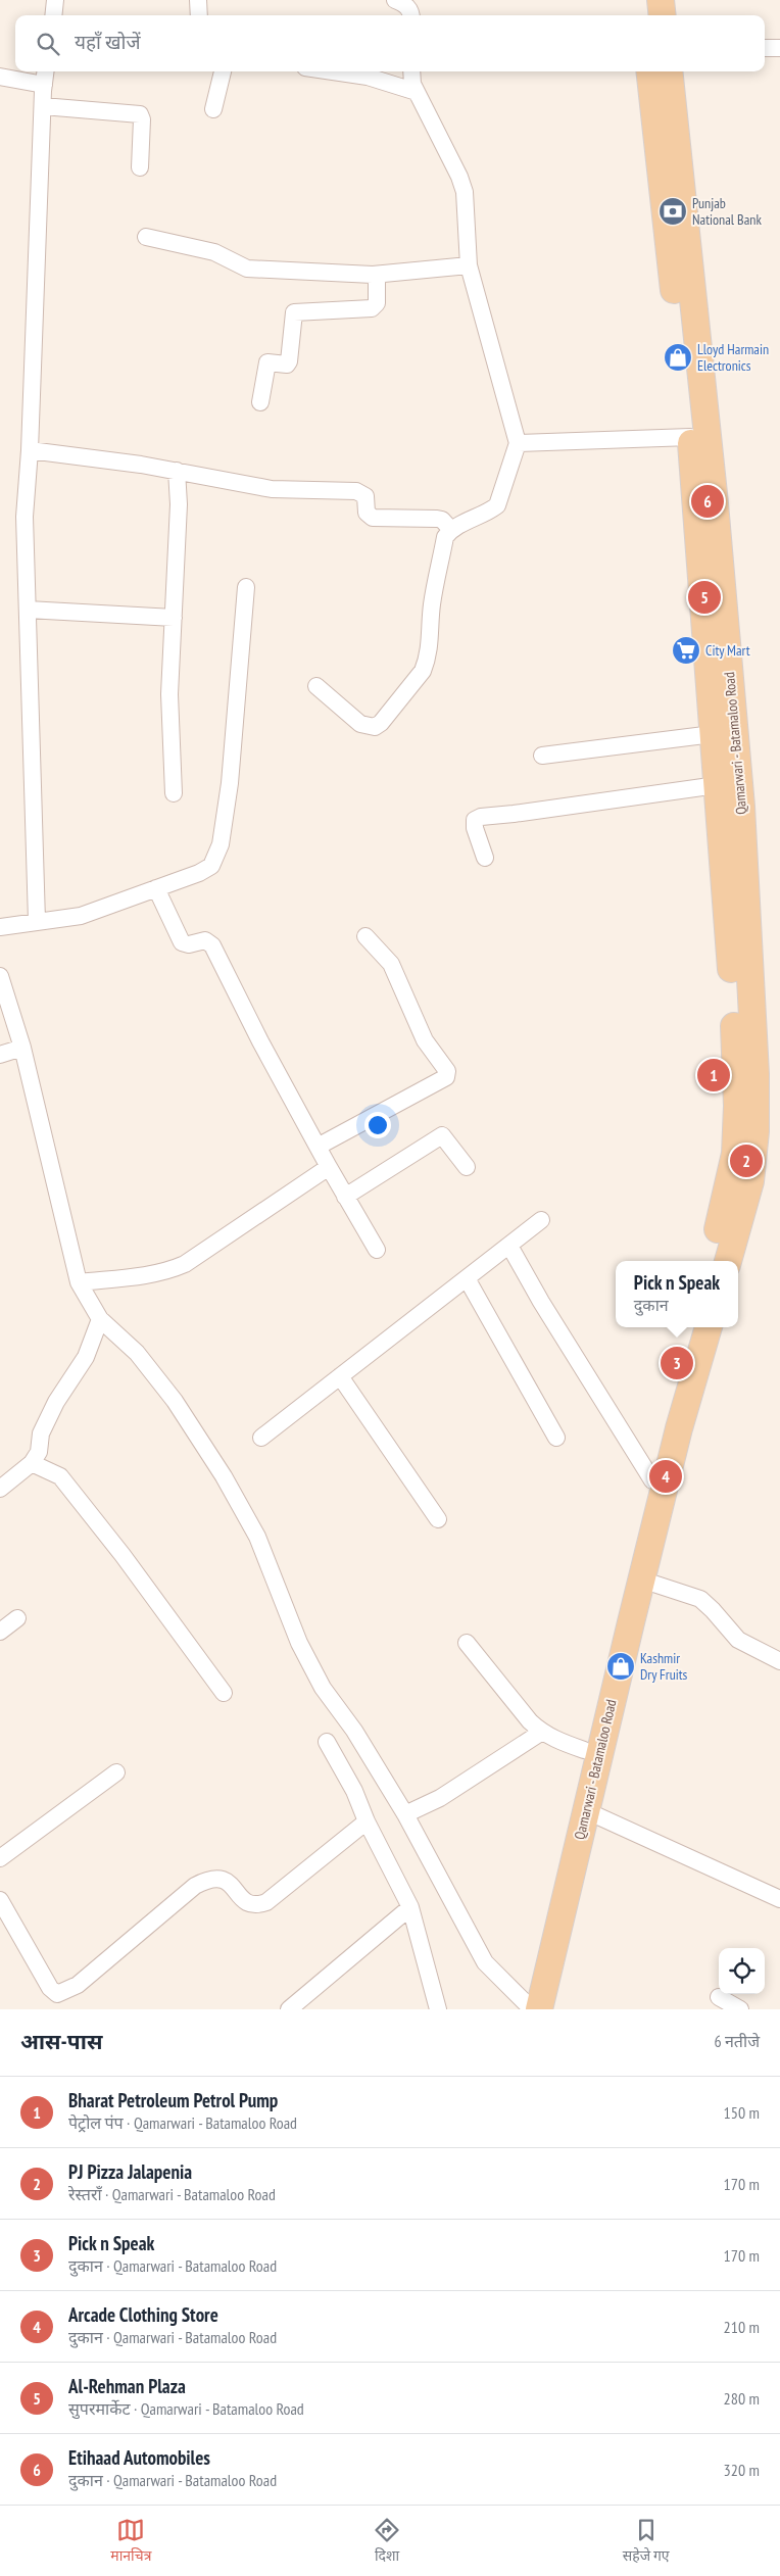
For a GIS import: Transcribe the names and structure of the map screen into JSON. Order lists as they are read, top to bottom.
{
  "streets": {
    "main road": ["Qamarwari - Batamaloo Road"]
  },
  "places": {
    "bank": ["Punjab National Bank"],
    "shop": ["Lloyd Harmain Electronics", "Kashmir Dry Fruits"],
    "supermarket": ["City Mart"]
  },
  "page": {
    "search": "यहाँ खोजें",
    "pins": [
      "6",
      "5",
      "1",
      "2",
      "3",
      "4"
    ],
    "popup": ["Pick n Speak", "दुकान"],
    "heading": ["आस-पास", "6 नतीजे"],
    "list": [
      {
        "mark": "1",
        "name": "Bharat Petroleum Petrol Pump",
        "note": "पेट्रोल पंप · Qamarwari - Batamaloo Road",
        "value": "150 m"
      },
      {
        "mark": "2",
        "name": "PJ Pizza Jalapenia",
        "note": "रेस्तराँ · Qamarwari - Batamaloo Road",
        "value": "170 m"
      },
      {
        "mark": "3",
        "name": "Pick n Speak",
        "note": "दुकान · Qamarwari - Batamaloo Road",
        "value": "170 m"
      },
      {
        "mark": "4",
        "name": "Arcade Clothing Store",
        "note": "दुकान · Qamarwari - Batamaloo Road",
        "value": "210 m"
      },
      {
        "mark": "5",
        "name": "Al-Rehman Plaza",
        "note": "सुपरमार्केट · Qamarwari - Batamaloo Road",
        "value": "280 m"
      },
      {
        "mark": "6",
        "name": "Etihaad Automobiles",
        "note": "दुकान · Qamarwari - Batamaloo Road",
        "value": "320 m"
      }
    ],
    "nav": ["मानचित्र", "दिशा", "सहेजे गए"]
  }
}
